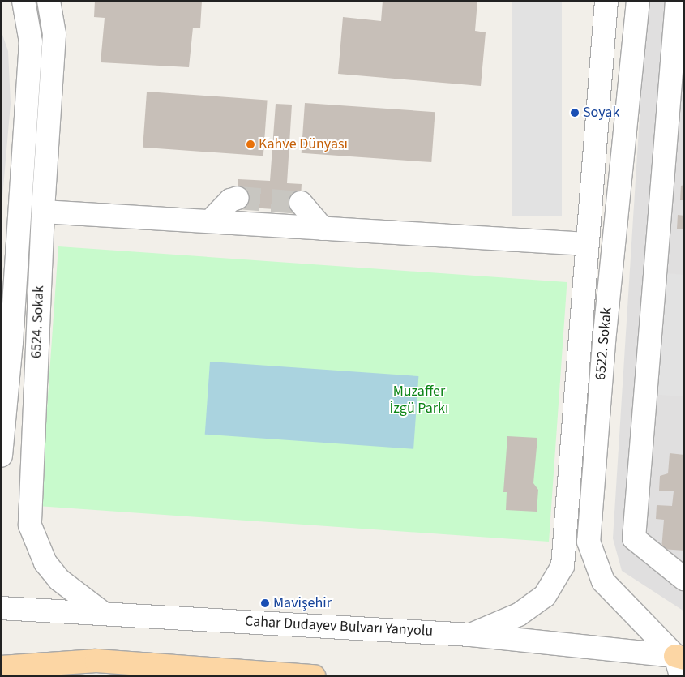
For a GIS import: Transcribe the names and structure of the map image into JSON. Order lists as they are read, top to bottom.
{
  "streets": {
    "street": ["6524. Sokak", "6522. Sokak", "Cahar Dudayev Bulvarı Yanyolu"]
  },
  "crossings": [
    ["6524. Sokak", "Cahar Dudayev Bulvarı Yanyolu"],
    ["6522. Sokak", "Cahar Dudayev Bulvarı Yanyolu"]
  ],
  "parks": ["Muzaffer İzgü Parkı"],
  "places": ["Soyak", "Kahve Dünyası", "Mavişehir"]
}
